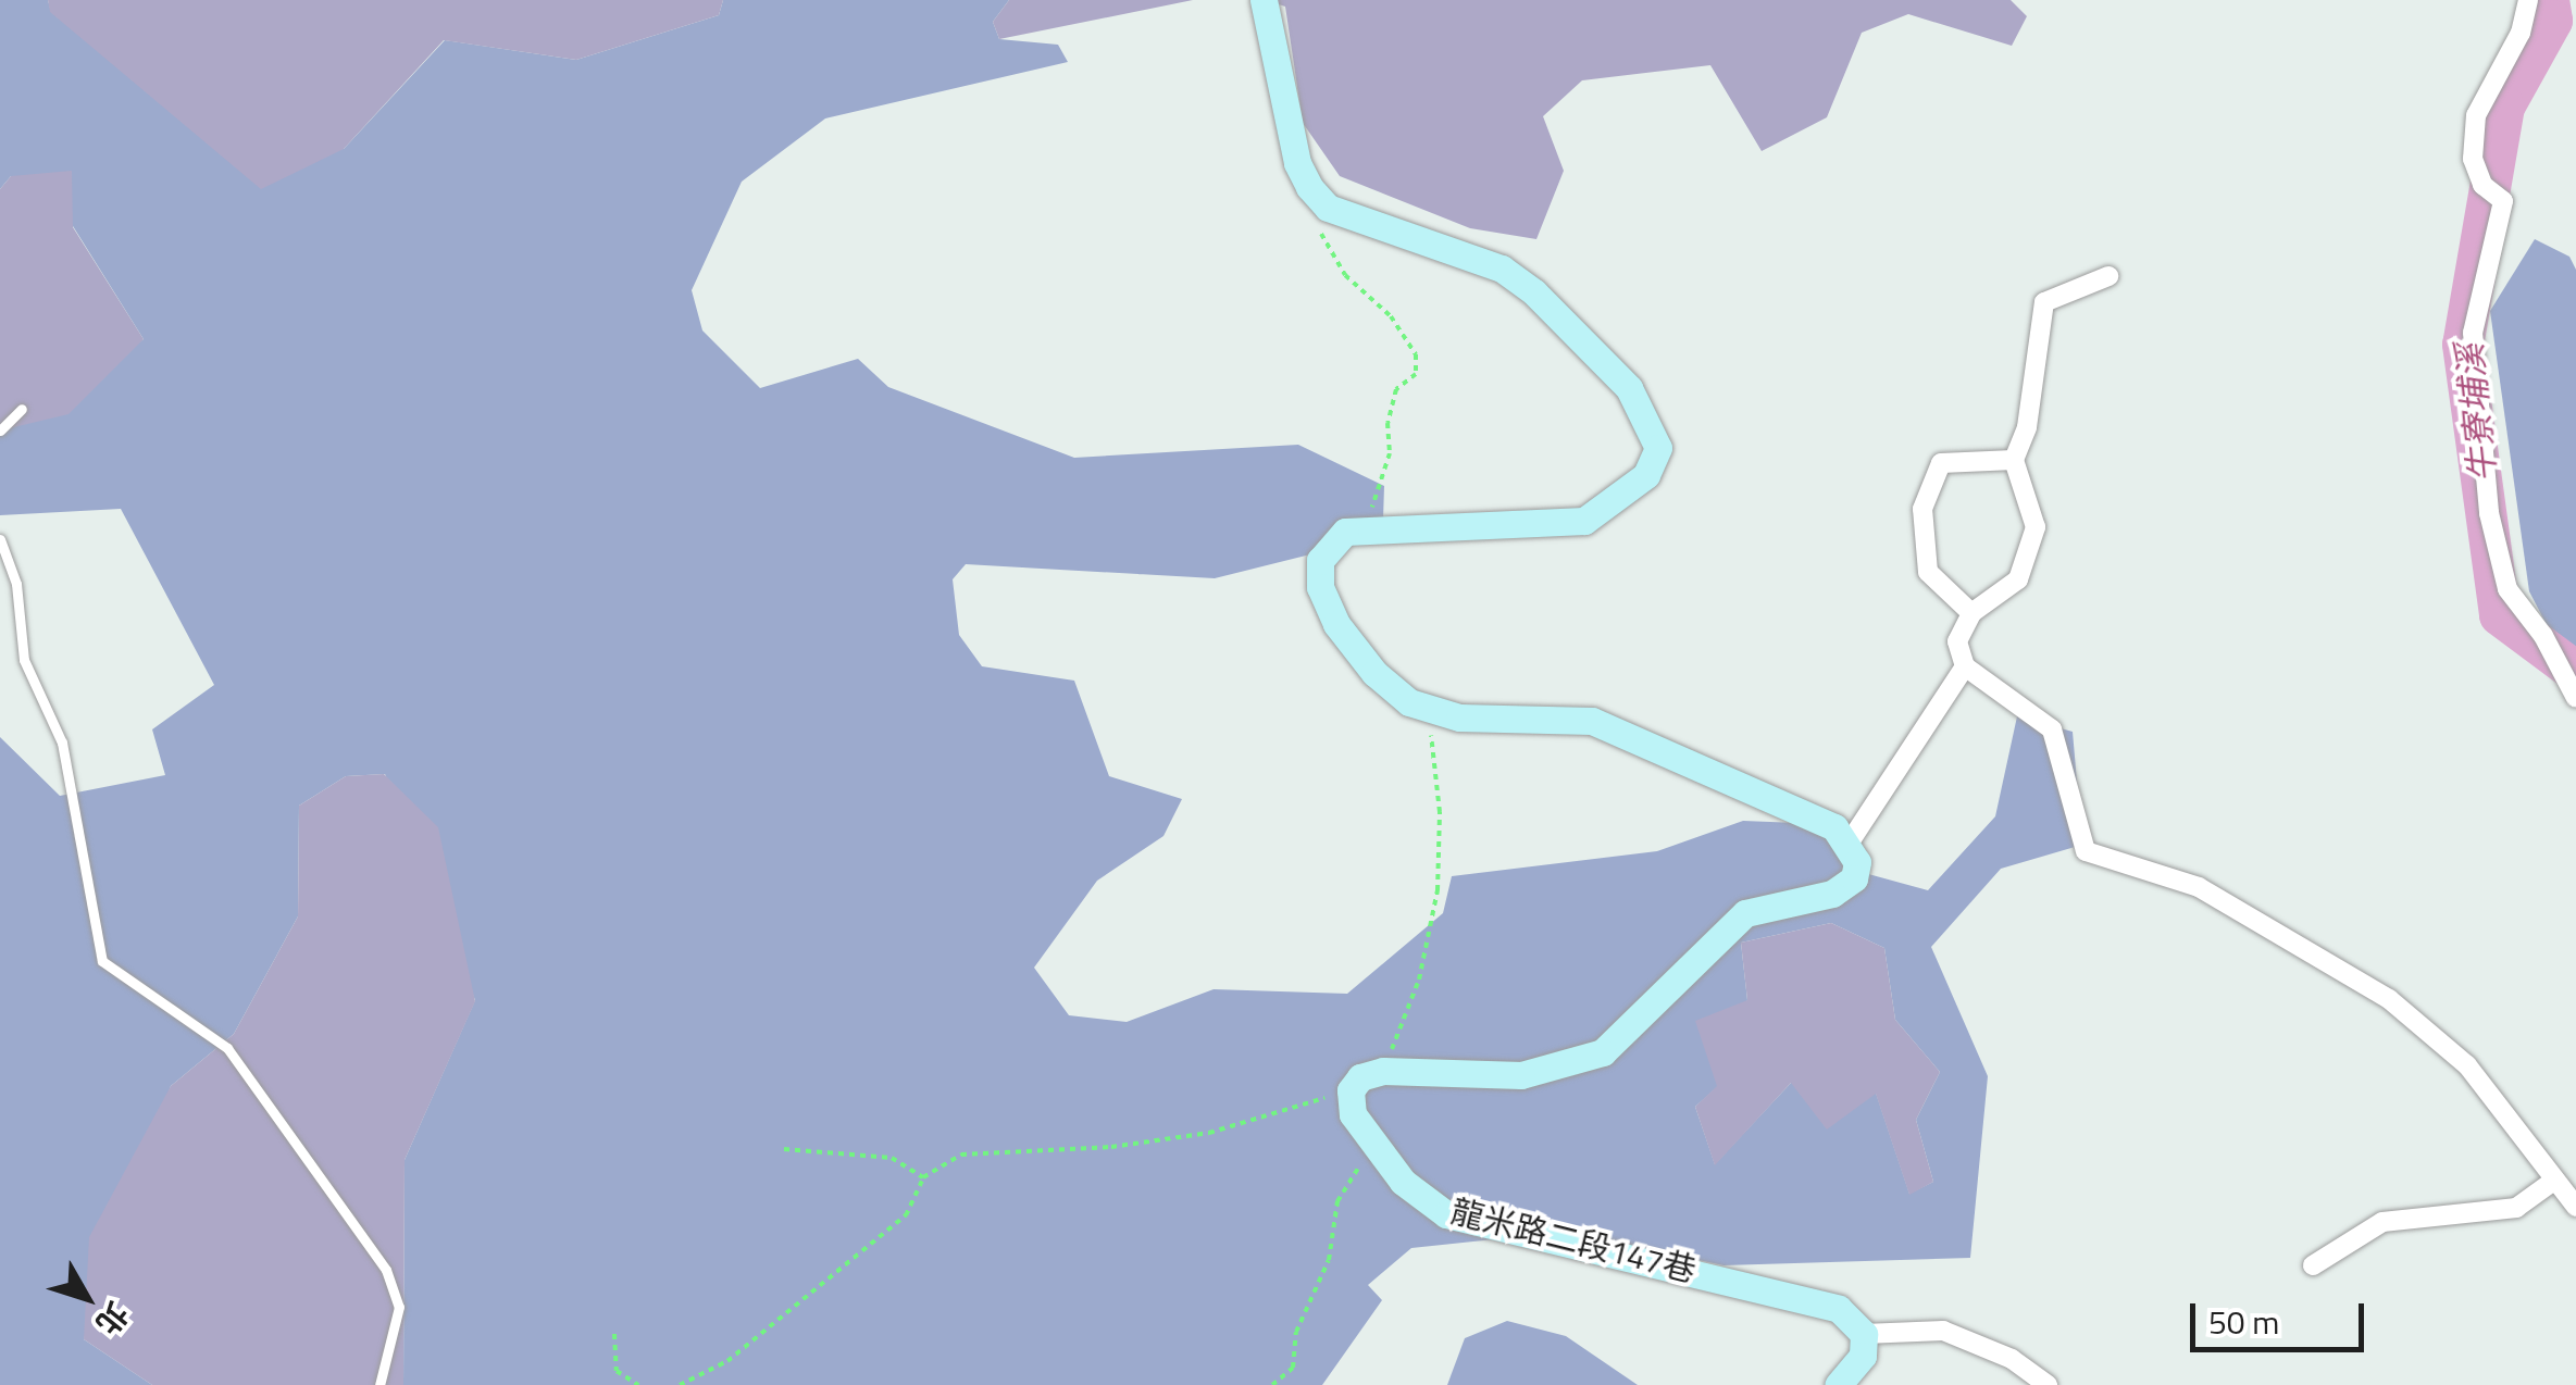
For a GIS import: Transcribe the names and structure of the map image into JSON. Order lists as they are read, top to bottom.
{
  "streets": {
    "street": ["龍米路二段147巷"]
  },
  "water": ["牛寮埔溪"],
  "scale_bar": "50 m",
  "north": "bottom right"
}
